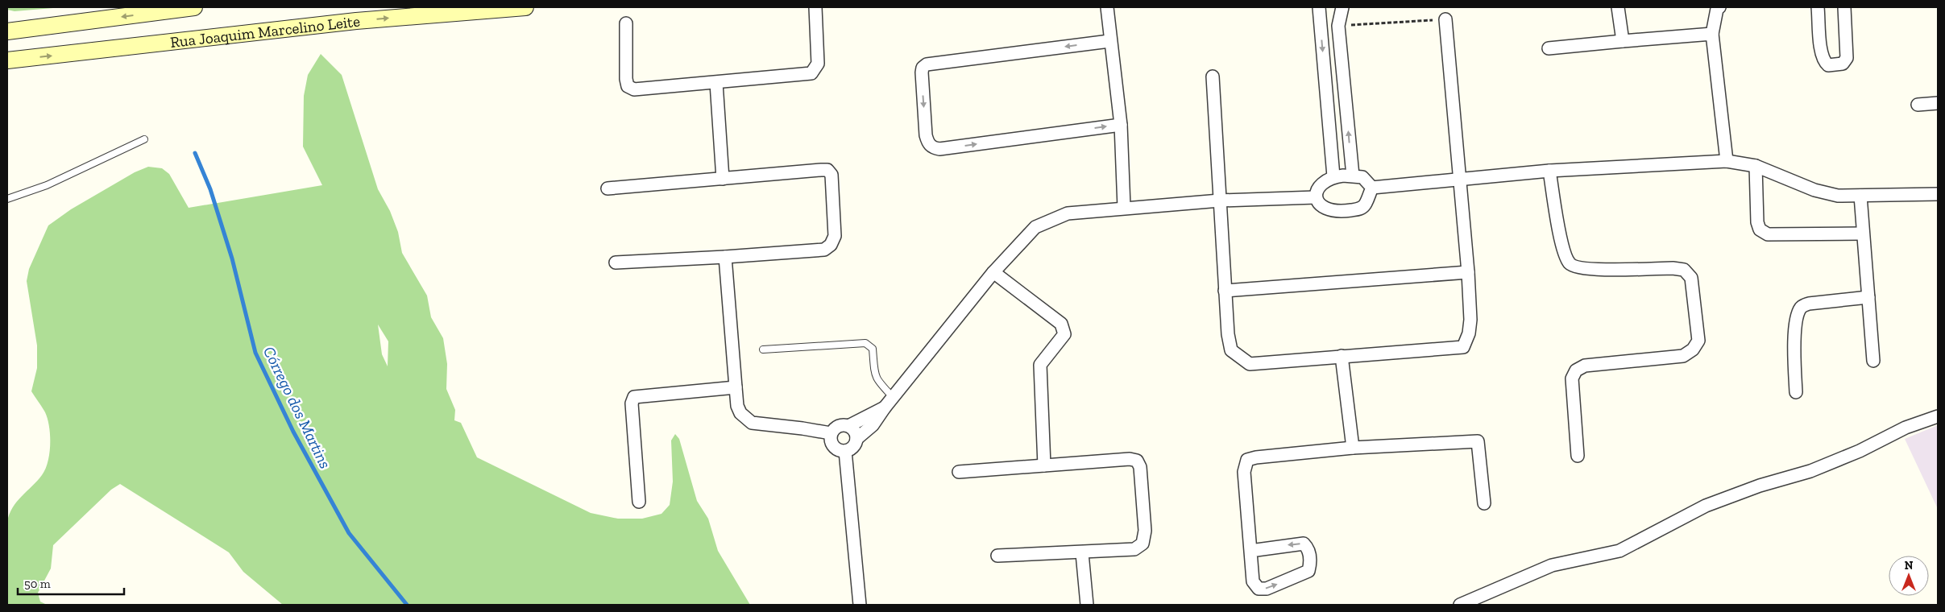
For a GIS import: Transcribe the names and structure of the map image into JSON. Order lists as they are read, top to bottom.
{
  "streets": {
    "main road": ["Rua Joaquim Marcelino Leite"]
  },
  "water": ["Córrego dos Martins"],
  "scale_bar": "50 m",
  "north": "top"
}
